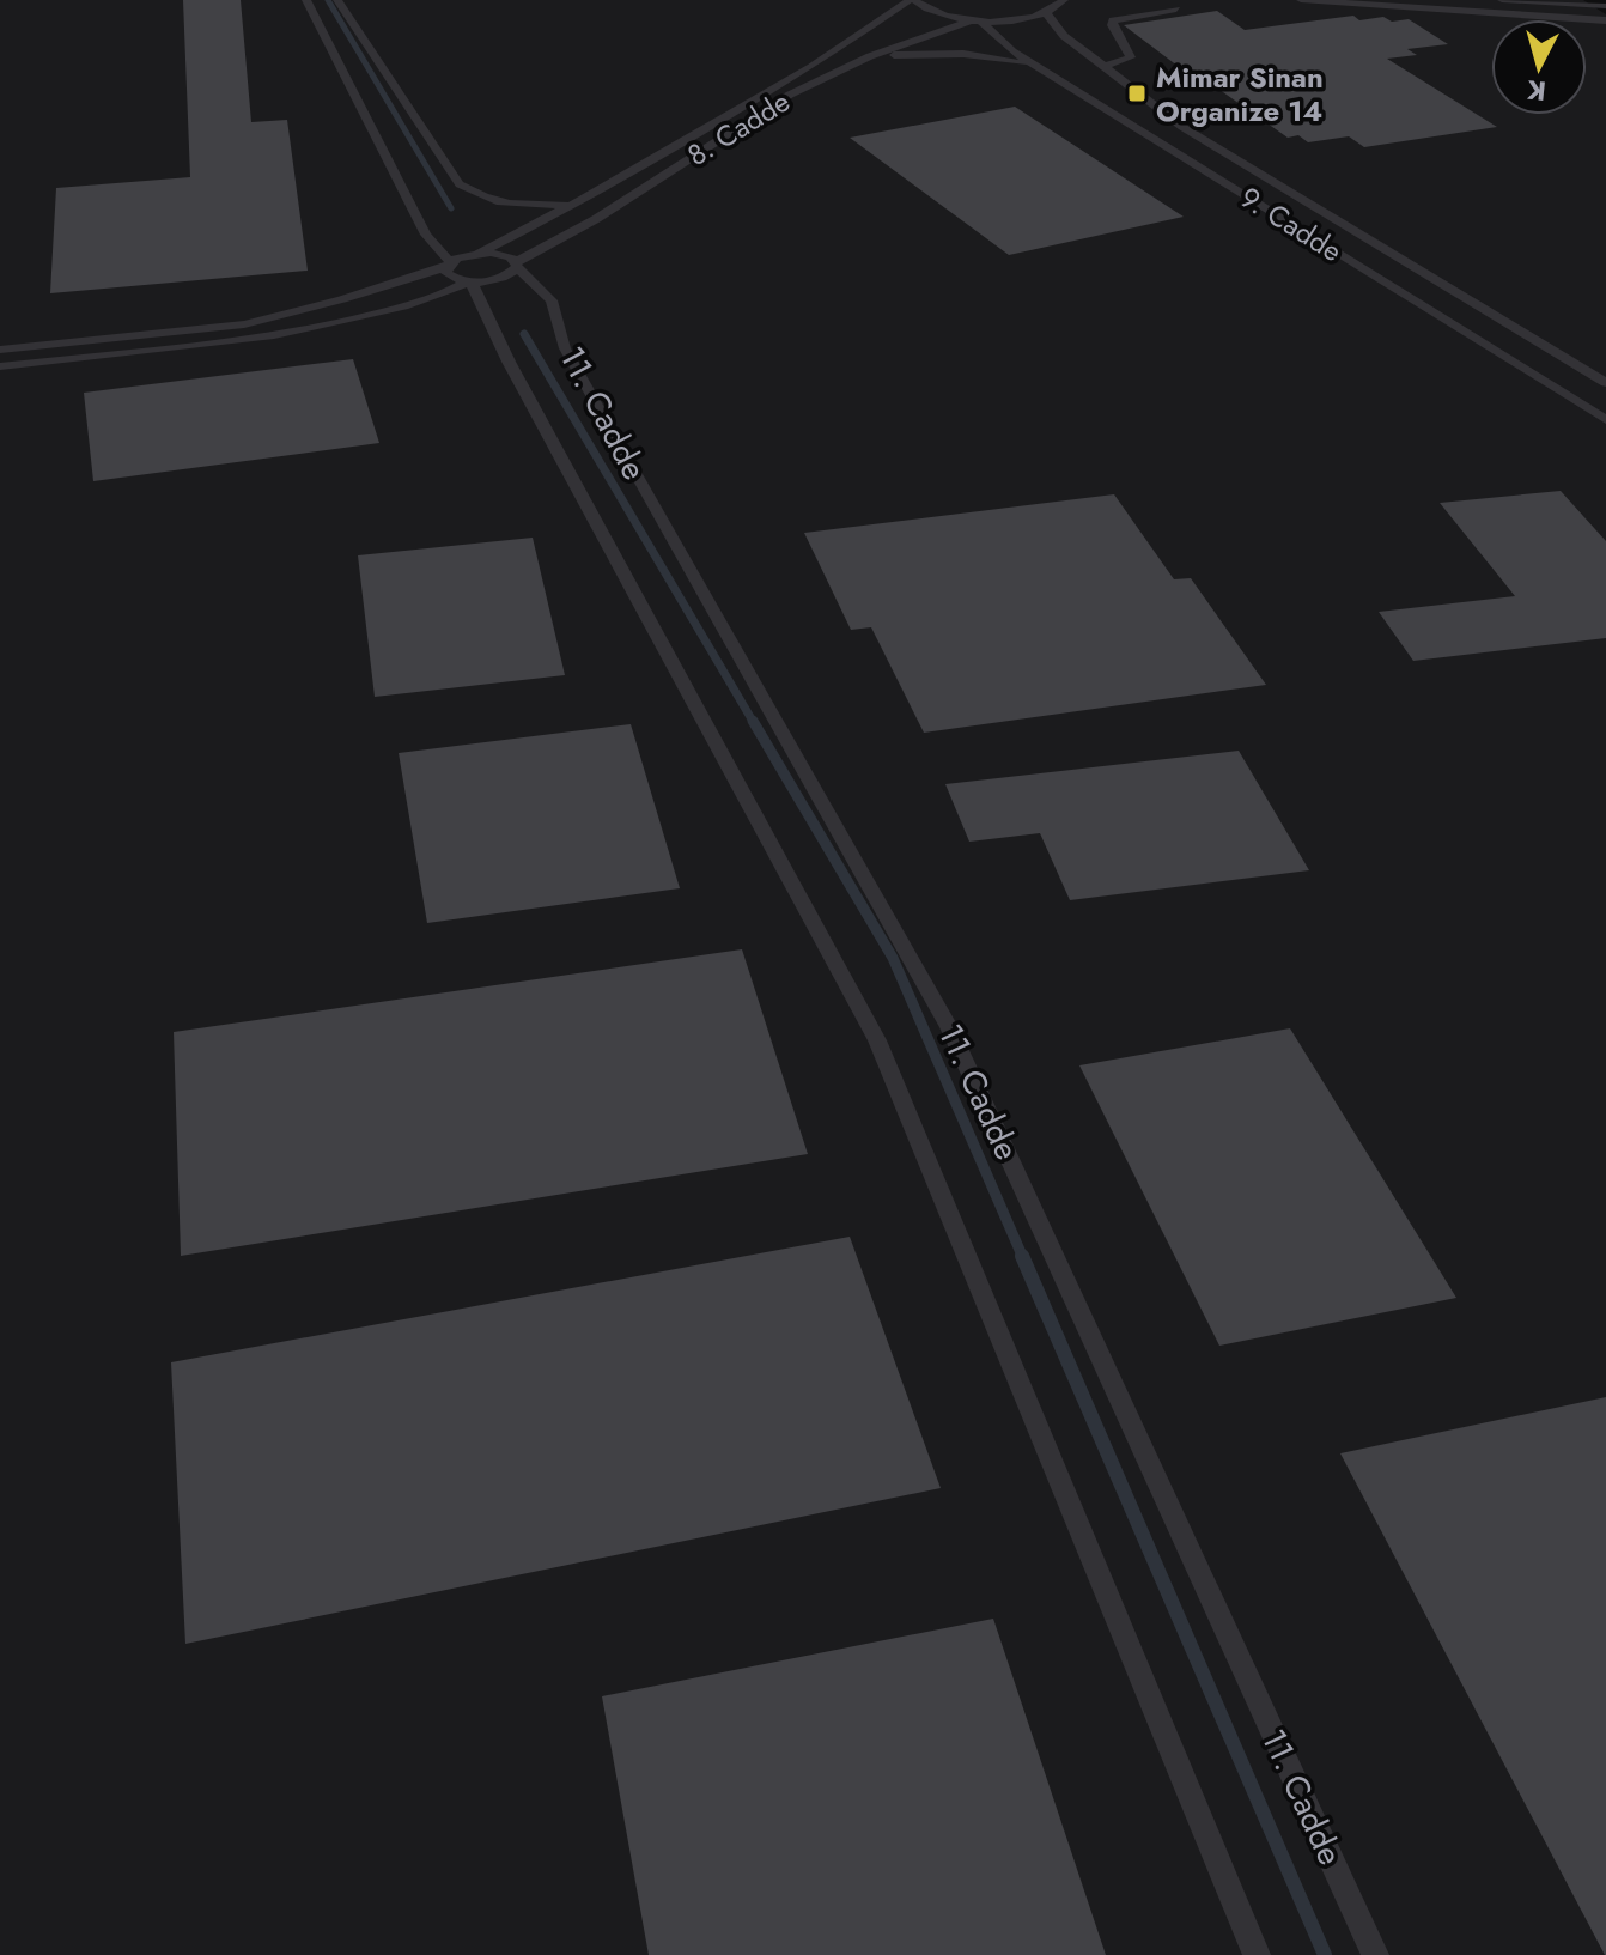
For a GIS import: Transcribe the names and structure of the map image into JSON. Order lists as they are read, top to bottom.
{
  "streets": {
    "lane": ["8. Cadde", "9. Cadde", "11. Cadde"]
  },
  "crossings": [
    ["8. Cadde", "9. Cadde"],
    ["8. Cadde", "11. Cadde"]
  ],
  "places": {
    "transit": ["Mimar Sinan Organize 14"]
  },
  "north": "bottom"
}
